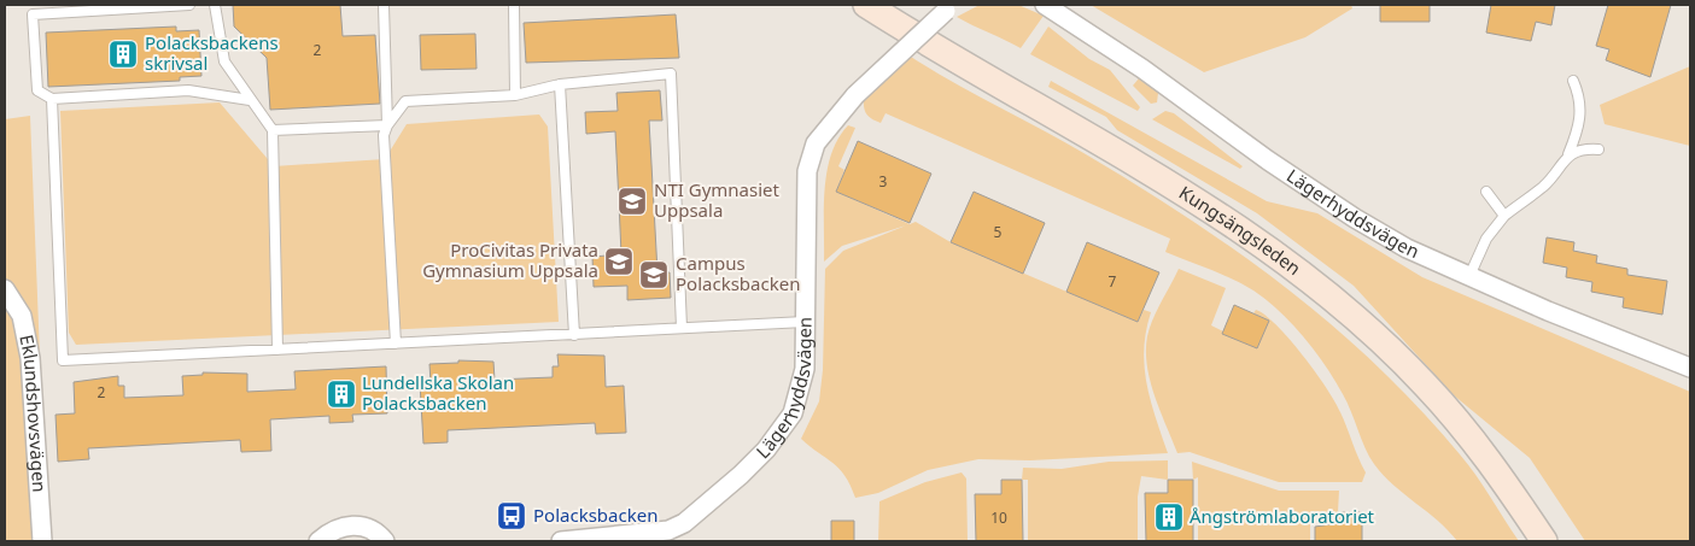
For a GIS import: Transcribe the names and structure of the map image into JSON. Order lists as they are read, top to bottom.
{
  "streets": {
    "main road": ["Kungsängsleden"],
    "street": ["Lägerhyddsvägen", "Eklundshovsvägen"]
  },
  "places": {
    "building": ["Polacksbackens skrivsal", "Lundellska Skolan Polacksbacken", "Ångströmlaboratoriet"],
    "school or university": ["NTI Gymnasiet Uppsala", "ProCivitas Privata Gymnasium Uppsala", "Campus Polacksbacken"],
    "bus stop": ["Polacksbacken"]
  },
  "house_numbers": [
    "2",
    "3",
    "5",
    "7",
    "2",
    "10"
  ]
}
